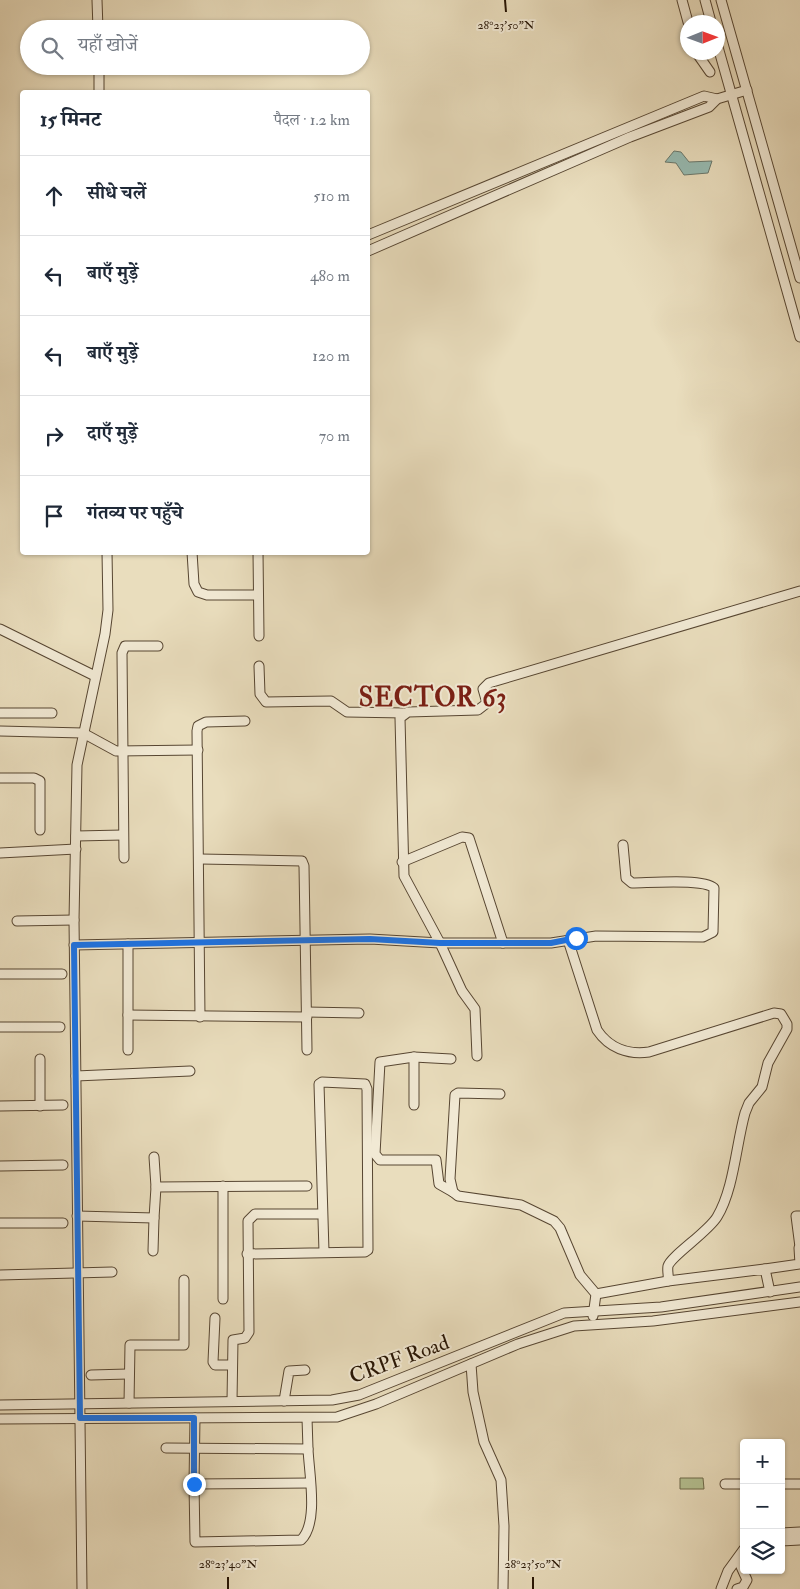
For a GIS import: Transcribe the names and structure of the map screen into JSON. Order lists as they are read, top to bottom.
{
  "streets": {
    "street": ["CRPF Road"]
  },
  "districts": ["SECTOR 63"],
  "north": "right",
  "page": {
    "search": "यहाँ खोजें",
    "heading": ["15 मिनट", "पैदल · 1.2 km"],
    "list": [
      ["सीधे चलें", "510 m"],
      ["बाएँ मुड़ें", "480 m"],
      ["बाएँ मुड़ें", "120 m"],
      ["दाएँ मुड़ें", "70 m"],
      "गंतव्य पर पहुँचे"
    ],
    "map_buttons": ["+", "−"]
  },
  "coordinates": ["28°23'50\"N", "28°23'40\"N"]
}
